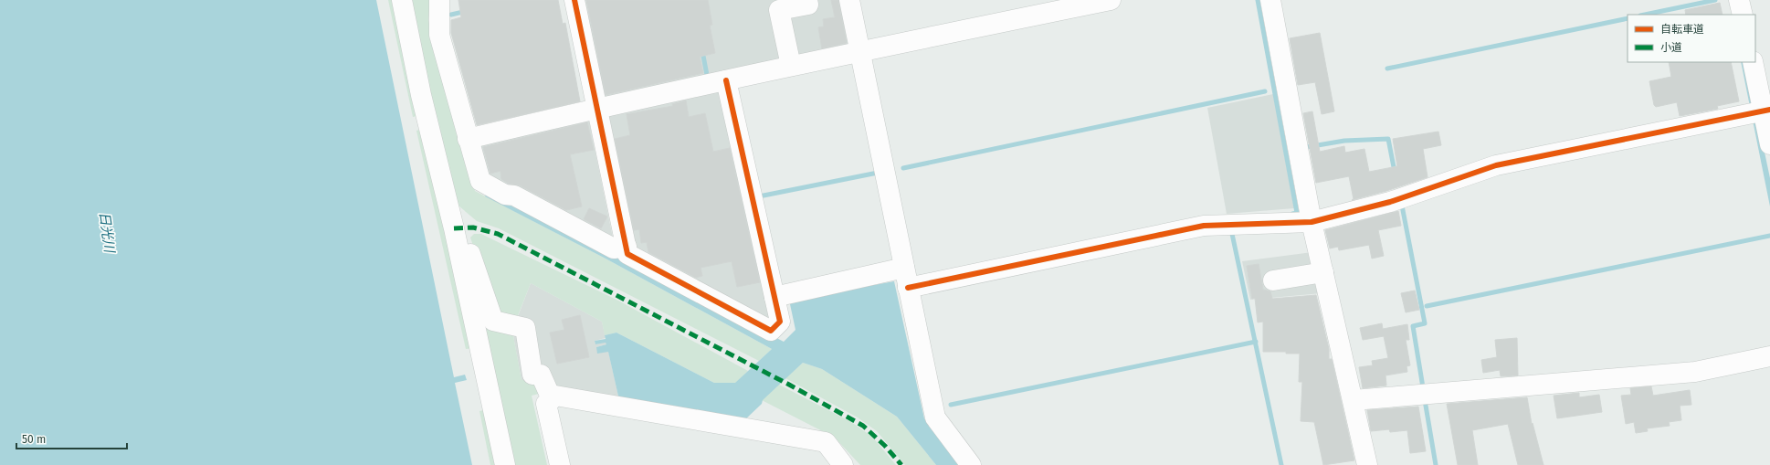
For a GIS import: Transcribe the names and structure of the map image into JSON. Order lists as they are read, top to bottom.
{
  "water": ["日光川"],
  "legend": ["自転車道", "小道"],
  "scale_bar": "50 m"
}
